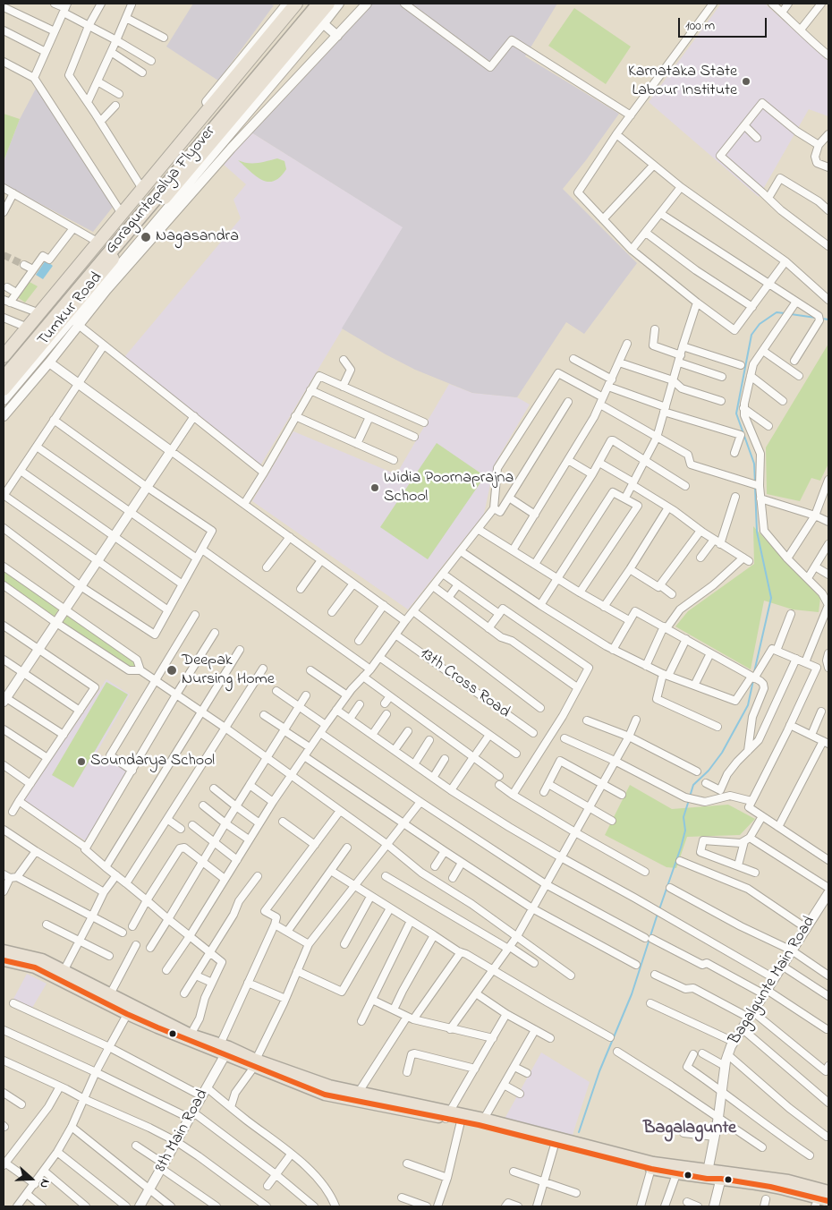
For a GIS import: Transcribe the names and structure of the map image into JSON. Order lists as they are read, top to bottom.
{
  "streets": {
    "highway": ["Goraguntepalya Flyover", "Tumkur Road"],
    "street": ["13th Cross Road", "Bagalgunte Main Road", "8th Main Road"]
  },
  "districts": ["Bagalagunte"],
  "places": [
    "Karnataka State Labour Institute",
    "Nagasandra",
    "Widia Poornaprajna School",
    "Deepak Nursing Home",
    "Soundarya School"
  ],
  "scale_bar": "100 m",
  "north": "right"
}
